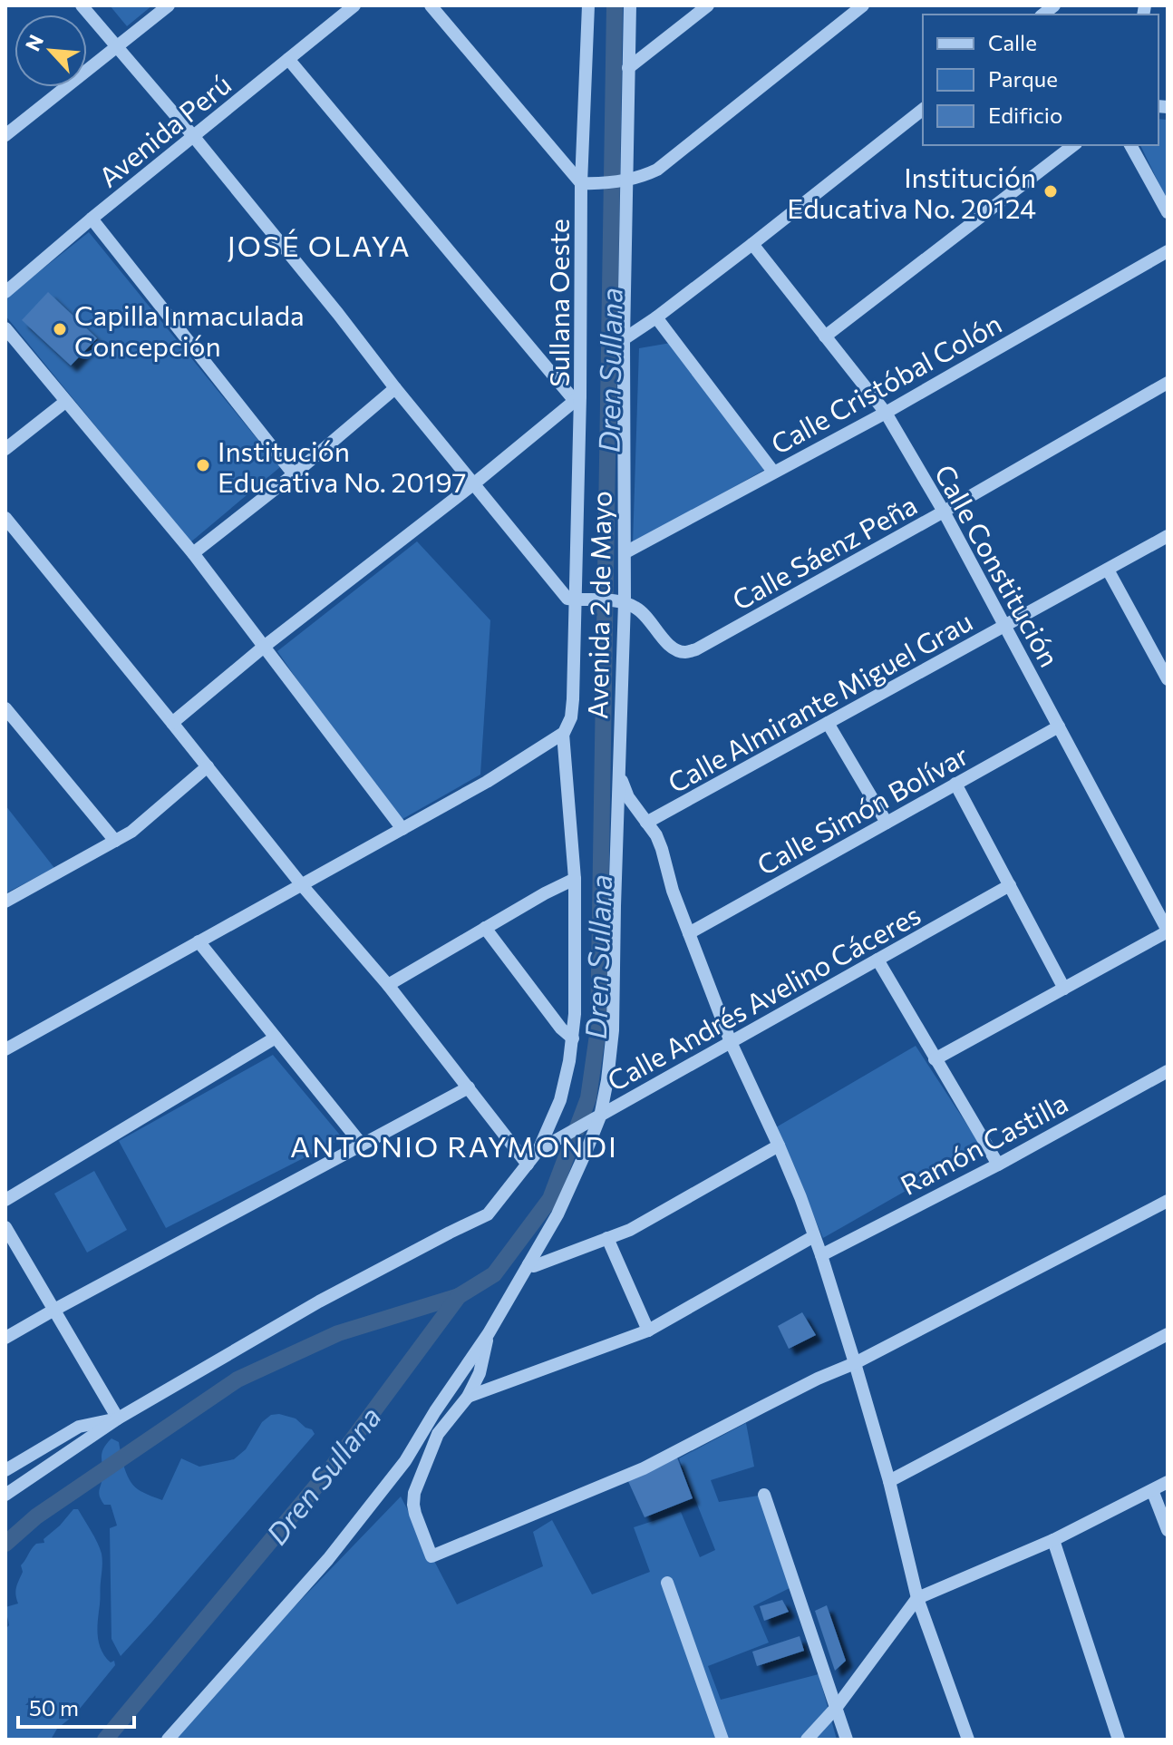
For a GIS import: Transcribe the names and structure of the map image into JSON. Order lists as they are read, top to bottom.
{
  "streets": {
    "street": [
      "Avenida Perú",
      "Sullana Oeste",
      "Calle Cristóbal Colón",
      "Calle Sáenz Peña",
      "Calle Constitución",
      "Avenida 2 de Mayo",
      "Calle Almirante Miguel Grau",
      "Calle Simón Bolívar",
      "Calle Andrés Avelino Cáceres",
      "Ramón Castilla"
    ]
  },
  "crossings": [
    ["Calle Cristóbal Colón", "Calle Constitución"],
    ["Calle Cristóbal Colón", "Avenida 2 de Mayo"],
    ["Calle Sáenz Peña", "Calle Constitución"],
    ["Calle Sáenz Peña", "Avenida 2 de Mayo"],
    ["Calle Constitución", "Calle Almirante Miguel Grau"],
    ["Calle Constitución", "Calle Simón Bolívar"],
    ["Avenida 2 de Mayo", "Calle Andrés Avelino Cáceres"]
  ],
  "districts": ["JOSÉ OLAYA", "ANTONIO RAYMONDI"],
  "water": ["Dren Sullana"],
  "places": ["Institución Educativa No. 20124", "Capilla Inmaculada Concepción", "Institución Educativa No. 20197"],
  "legend": ["Calle", "Parque", "Edificio"],
  "scale_bar": "50 m",
  "north": "top left"
}
